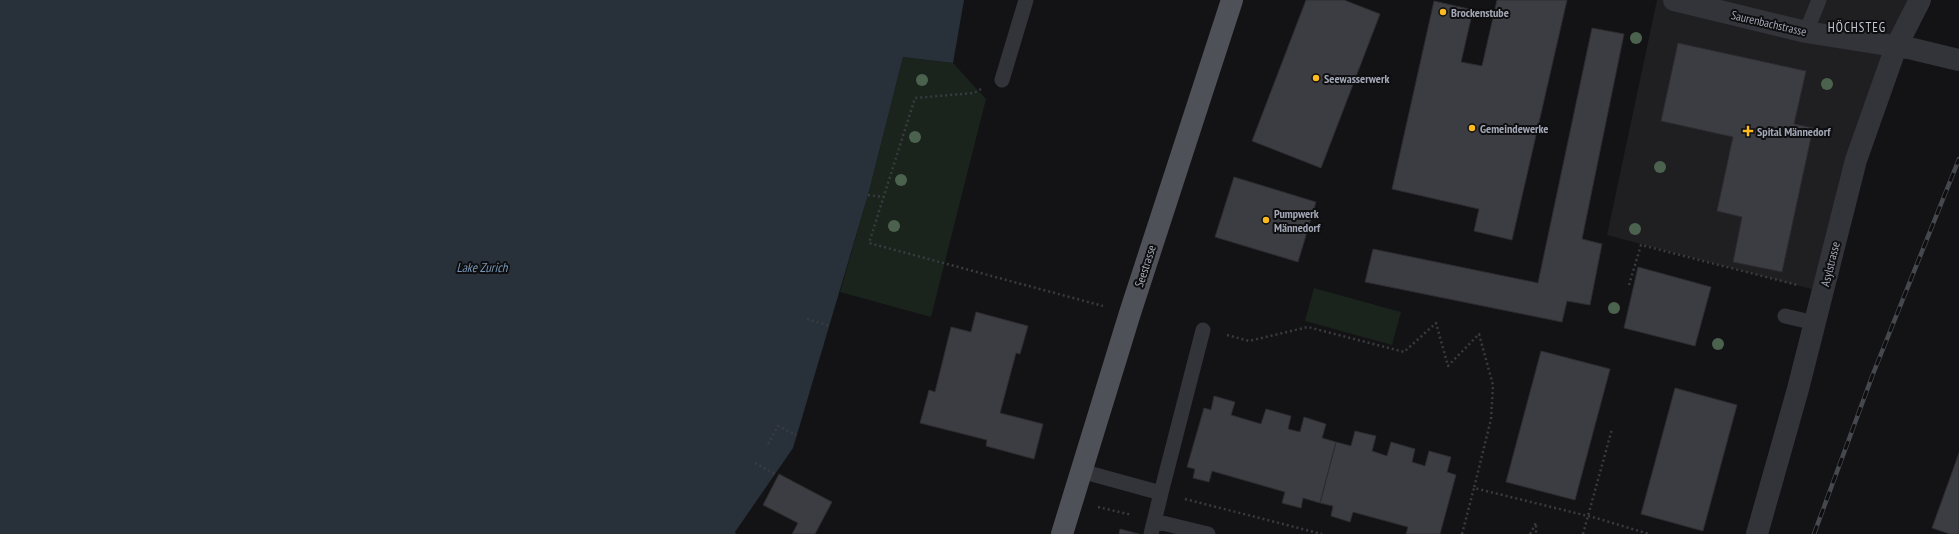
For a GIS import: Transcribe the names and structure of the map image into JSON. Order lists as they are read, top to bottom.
{
  "streets": {
    "main road": ["Seestrasse"],
    "street": ["Saurenbachstrasse", "Asylstrasse"]
  },
  "crossings": [
    ["Saurenbachstrasse", "Asylstrasse"]
  ],
  "districts": ["HÖCHSTEG"],
  "water": ["Lake Zurich"],
  "places": {
    "other": [
      "Brockenstube",
      "Seewasserwerk",
      "Gemeindewerke",
      "Pumpwerk Männedorf"
    ],
    "health": ["Spital Männedorf"]
  }
}
